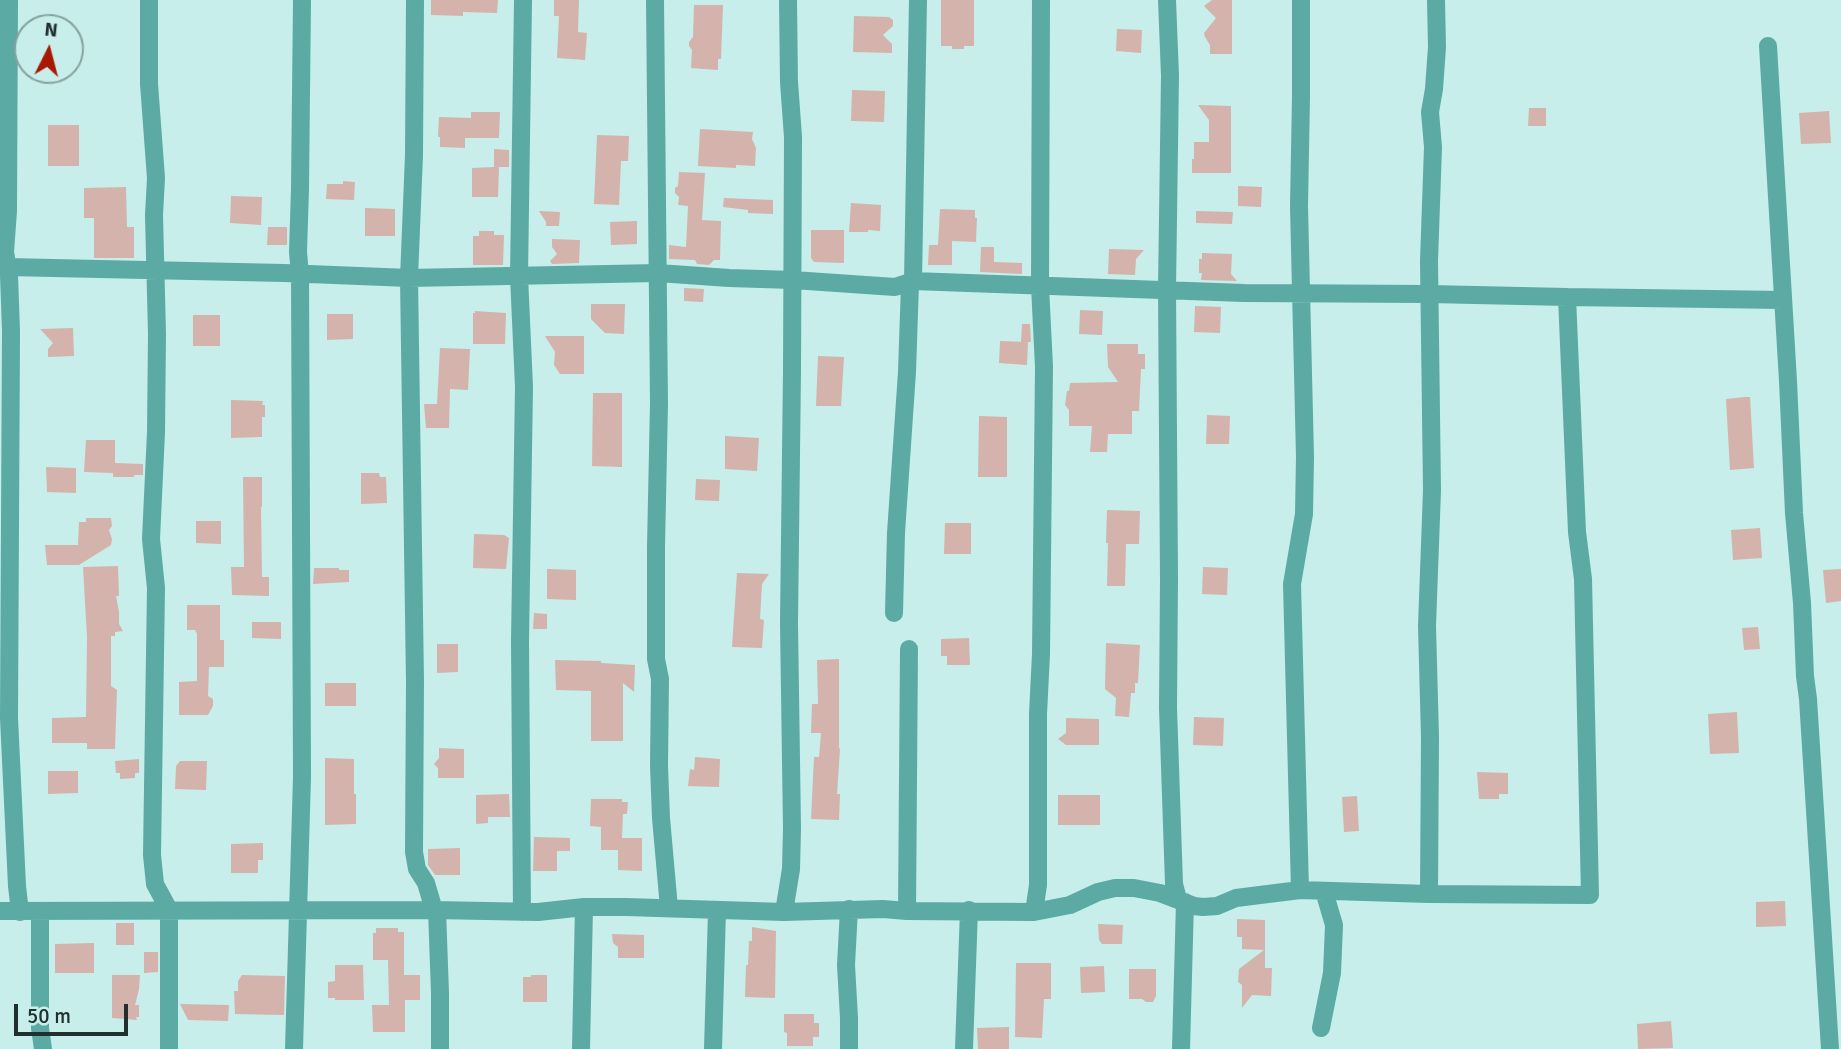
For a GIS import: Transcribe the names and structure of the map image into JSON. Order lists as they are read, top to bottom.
{
  "scale_bar": "50 m",
  "north": "top"
}
